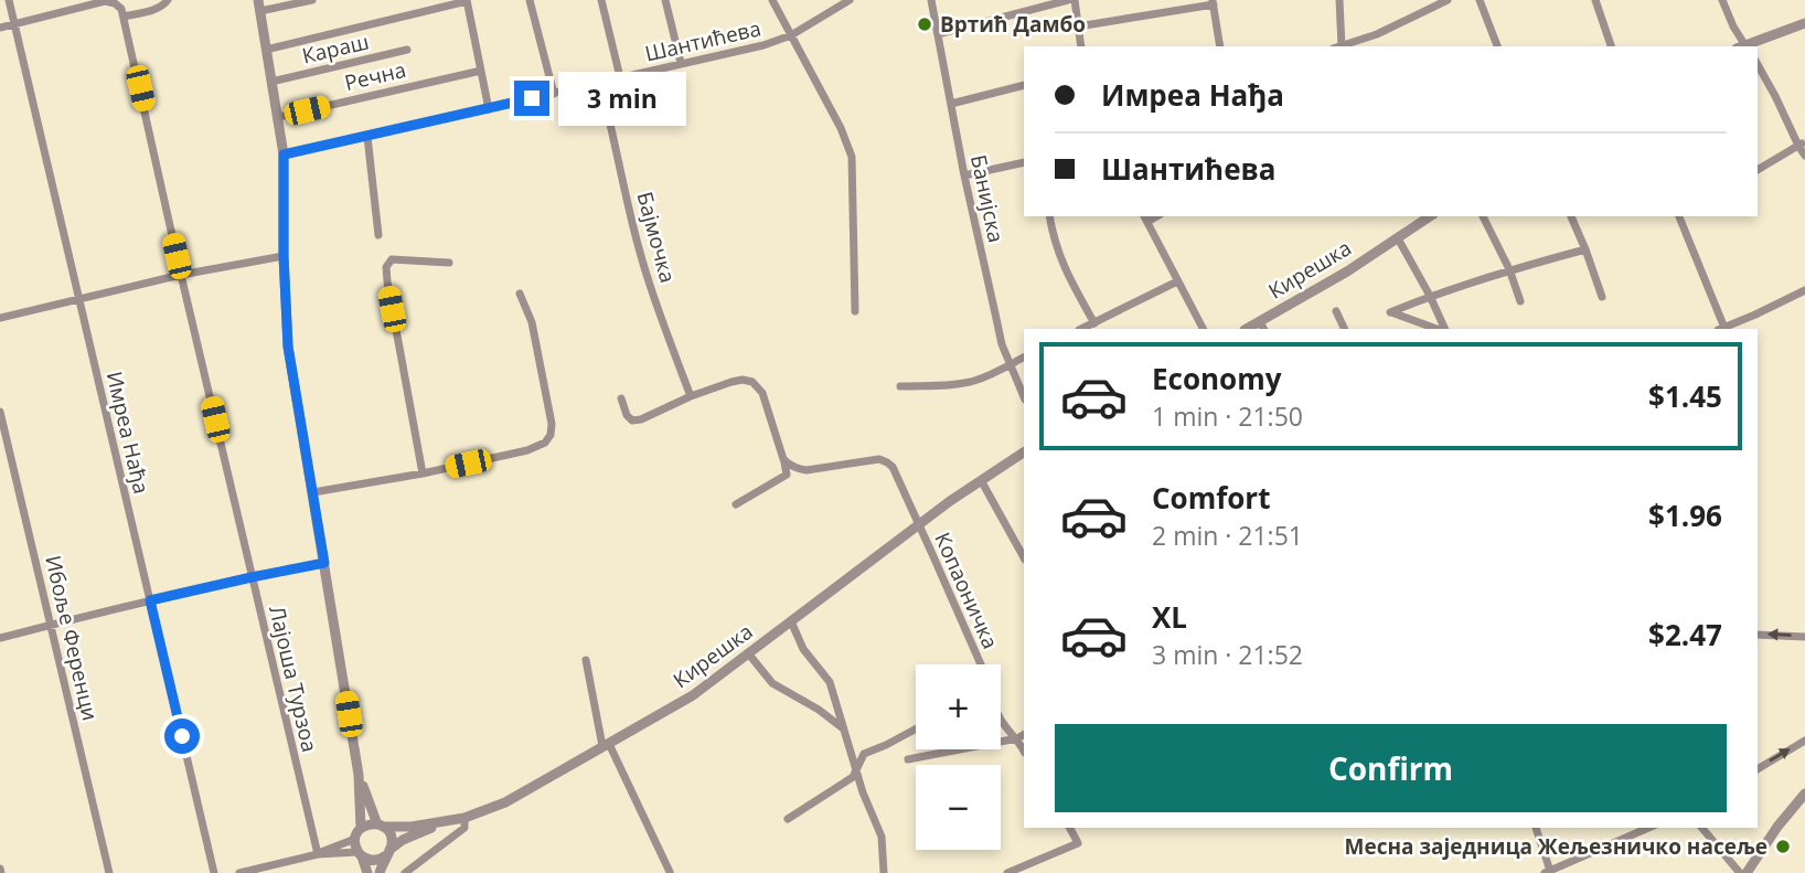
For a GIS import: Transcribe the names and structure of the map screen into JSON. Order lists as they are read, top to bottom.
{
  "streets": {
    "street": [
      "Шантићева",
      "Караш",
      "Речна",
      "Банијска",
      "Бајмочка",
      "Кирешка",
      "Имреа Нађа",
      "Копаоничка",
      "Ибоље Ференци",
      "Лајоша Турзоа"
    ]
  },
  "crossings": [
    ["Шантићева", "Бајмочка"],
    ["Кирешка", "Копаоничка"]
  ],
  "places": ["Вртић Дамбо", "Месна заједница Жељезничко насеље"],
  "page": {
    "banner": ["Имреа Нађа", "Шантићева"],
    "bubble": "3 min",
    "list": [
      {
        "name": "Economy",
        "note": "1 min · 21:50",
        "value": "$1.45"
      },
      {
        "name": "Comfort",
        "note": "2 min · 21:51",
        "value": "$1.96"
      },
      {
        "name": "XL",
        "note": "3 min · 21:52",
        "value": "$2.47"
      }
    ],
    "map_buttons": ["+", "−"],
    "buttons": "Confirm"
  }
}
